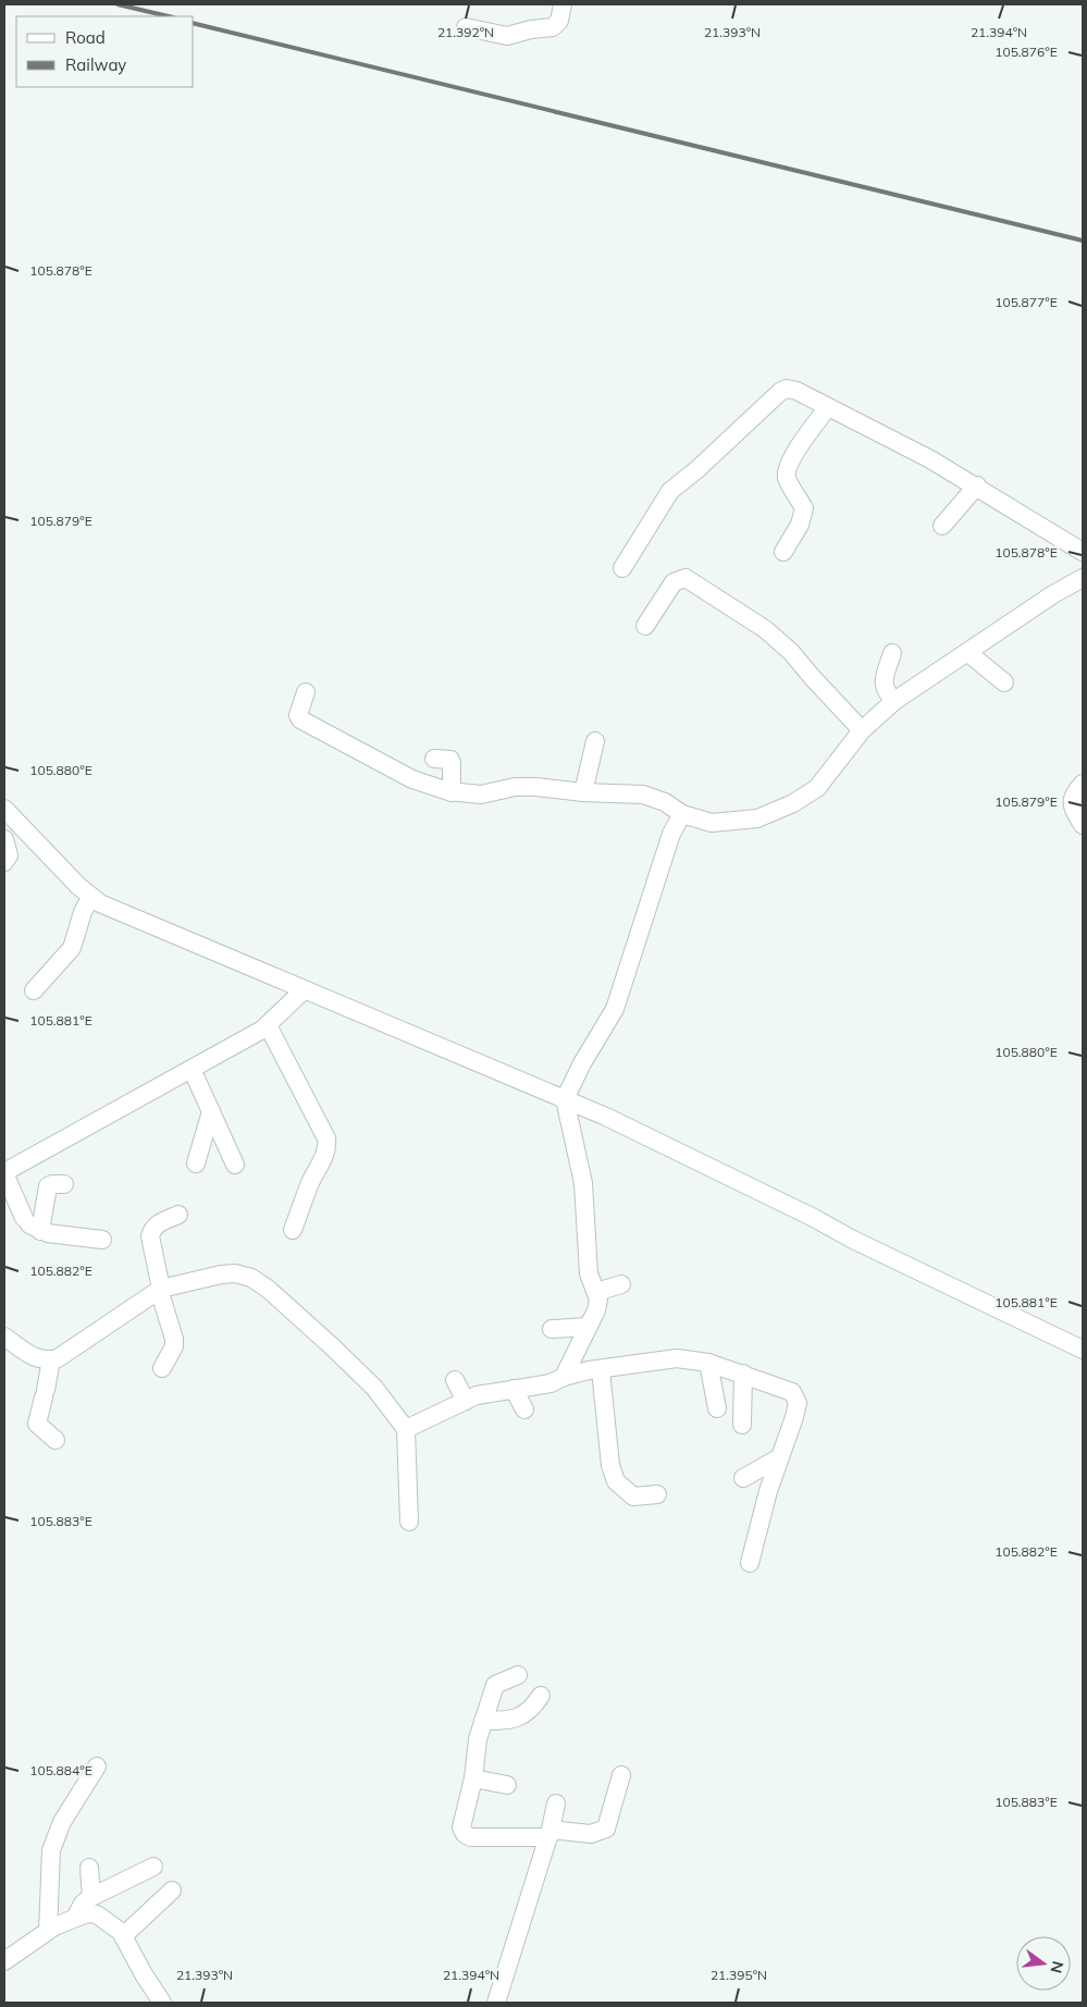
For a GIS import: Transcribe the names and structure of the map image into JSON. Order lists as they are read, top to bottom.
{
  "legend": ["Road", "Railway"],
  "north": "right",
  "coordinates": [
    "21.392°N",
    "21.393°N",
    "21.394°N",
    "105.876°E",
    "105.878°E",
    "105.877°E",
    "105.879°E",
    "105.880°E",
    "105.881°E",
    "105.882°E",
    "105.883°E",
    "105.884°E",
    "21.395°N"
  ]
}
